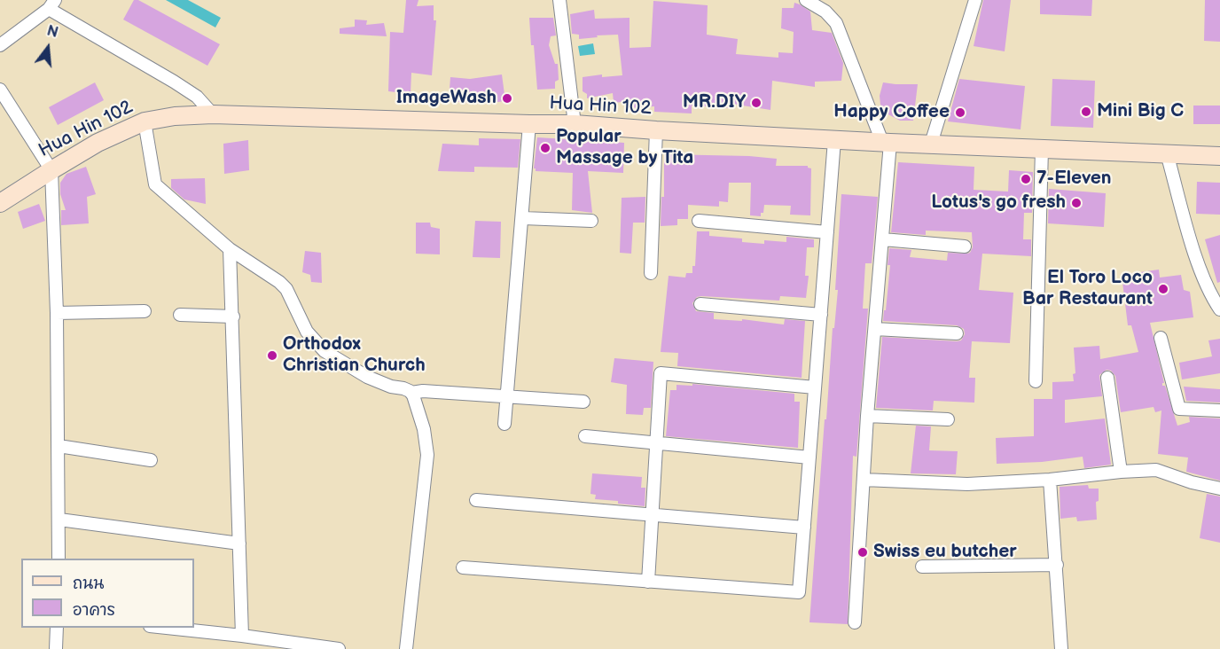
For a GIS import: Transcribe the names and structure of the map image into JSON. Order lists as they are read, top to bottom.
{
  "streets": {
    "street": ["Hua Hin 102"]
  },
  "places": [
    "ImageWash",
    "MR.DIY",
    "Mini Big C",
    "Happy Coffee",
    "Popular Massage by Tita",
    "7-Eleven",
    "Lotus's go fresh",
    "El Toro Loco Bar Restaurant",
    "Orthodox Christian Church",
    "Swiss eu butcher"
  ],
  "legend": ["ถนน", "อาคาร"],
  "north": "top"
}
